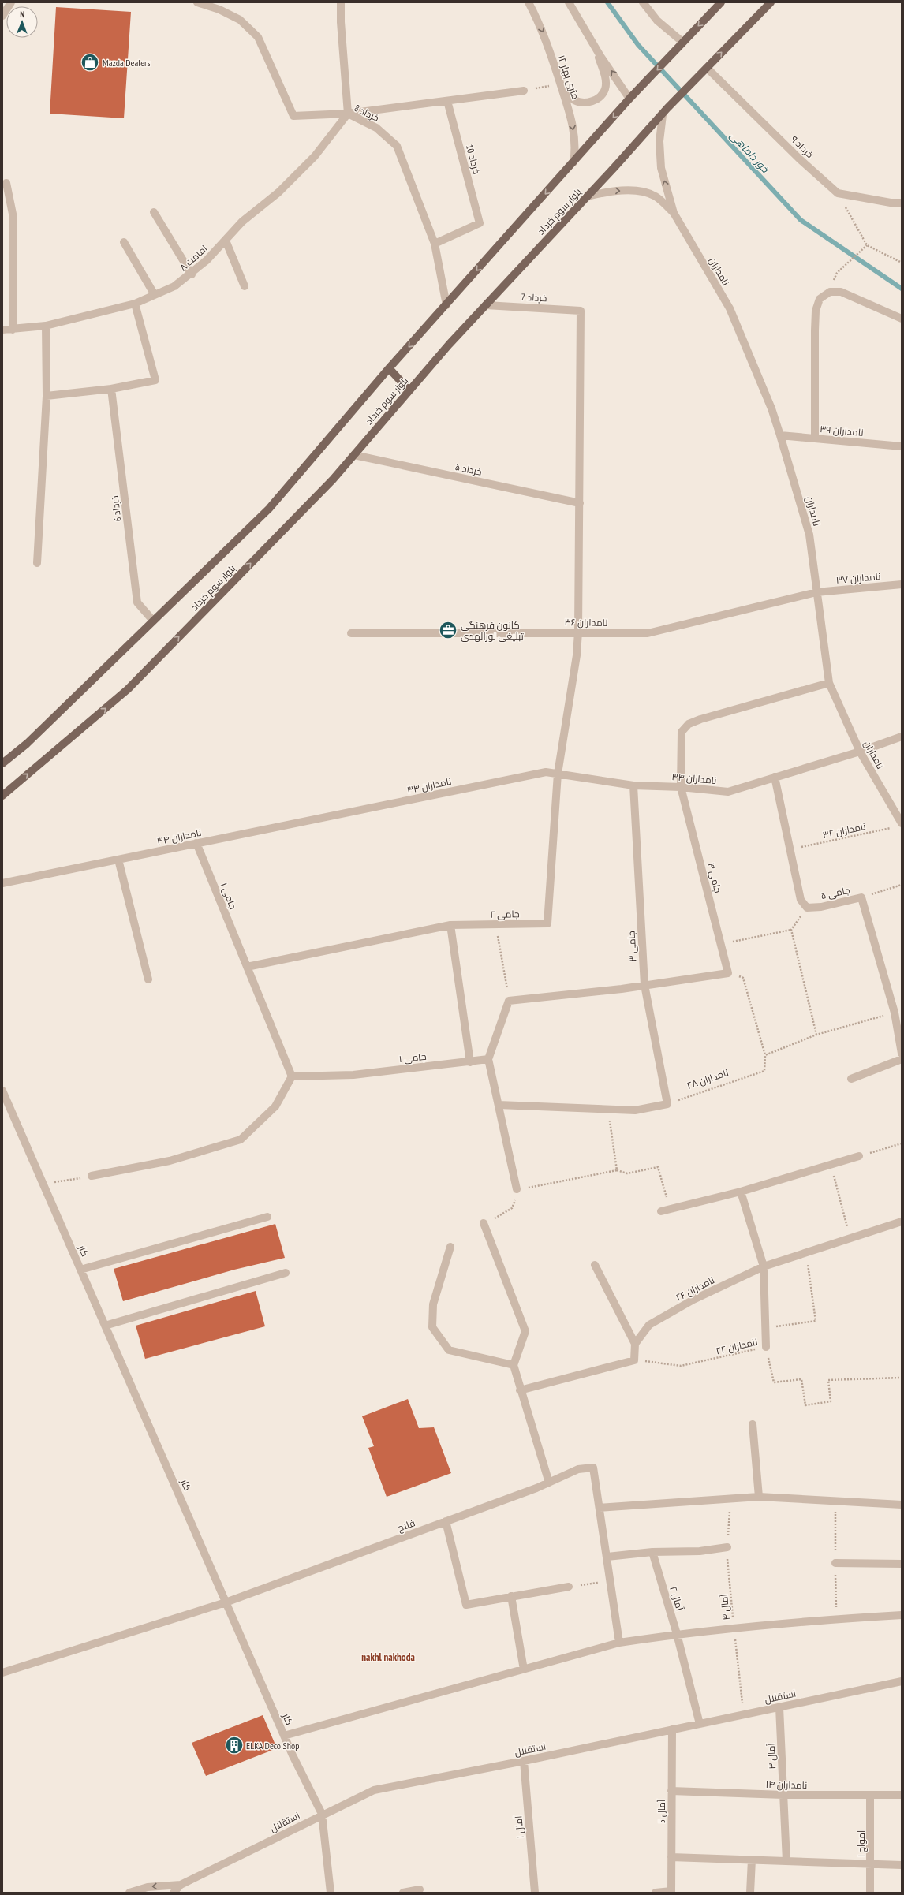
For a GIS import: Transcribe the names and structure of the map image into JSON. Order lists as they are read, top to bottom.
{
  "streets": {
    "main road": ["بلوار سوم خرداد"],
    "street": [
      "۱۲ متری بهار",
      "خرداد 8",
      "خرداد ۹",
      "خرداد 10",
      "امامت ۸",
      "نامداران",
      "خرداد 7",
      "نامداران ۳۹",
      "خرداد ۵",
      "خرداد 6",
      "نامداران ۳۷",
      "نامداران ۳۶",
      "نامداران ۳۴",
      "جامی ۴",
      "جامی ۵",
      "جامی ۱",
      "جامی ۲",
      "جامی ۳",
      "کار",
      "نامداران ۲۶",
      "فلاح",
      "آمال ۲",
      "استقلال",
      "آمال ۳",
      "نامداران ۱۴",
      "آمال 5",
      "آمال ۱",
      "امواج ۱"
    ],
    "path": [
      "نامداران ۳۲",
      "نامداران ۲۸",
      "نامداران ۲۲",
      "آمال ۴"
    ]
  },
  "crossings": [
    ["۱۲ متری بهار", "بلوار سوم خرداد"],
    ["خرداد 8", "خرداد 10"],
    ["خرداد 8", "بلوار سوم خرداد"],
    ["خرداد 8", "امامت ۸"],
    ["خرداد ۹", "بلوار سوم خرداد"],
    ["بلوار سوم خرداد", "نامداران"],
    ["بلوار سوم خرداد", "خرداد 7"],
    ["بلوار سوم خرداد", "خرداد ۵"],
    ["بلوار سوم خرداد", "خرداد 6"],
    ["نامداران", "نامداران ۳۹"],
    ["نامداران", "نامداران ۳۷"],
    ["نامداران", "نامداران ۳۶"],
    ["نامداران", "نامداران ۳۴"],
    ["نامداران", "نامداران ۳۲"],
    ["نامداران", "جامی ۴"],
    ["خرداد 7", "خرداد ۵"],
    ["نامداران ۳۷", "نامداران ۳۶"],
    ["نامداران ۳۴", "جامی ۴"],
    ["نامداران ۳۴", "جامی ۱"],
    ["نامداران ۳۴", "جامی ۲"],
    ["نامداران ۳۴", "جامی ۳"],
    ["جامی ۱", "جامی ۲"],
    ["جامی ۳", "نامداران ۲۸"],
    ["کار", "فلاح"],
    ["کار", "استقلال"],
    ["آمال ۲", "استقلال"],
    ["آمال ۴", "استقلال"],
    ["استقلال", "آمال ۳"],
    ["استقلال", "آمال 5"],
    ["استقلال", "آمال ۱"],
    ["آمال ۳", "نامداران ۱۴"],
    ["نامداران ۱۴", "آمال 5"],
    ["نامداران ۱۴", "امواج ۱"]
  ],
  "districts": ["nakhl nakhoda"],
  "water": ["خور داماهی"],
  "places": {
    "shop": ["Mazda Dealers"],
    "office": ["کانون فرهنگی تبلیغی نورالهدی"],
    "building": ["ELKA Deco Shop"]
  },
  "north": "top"
}
